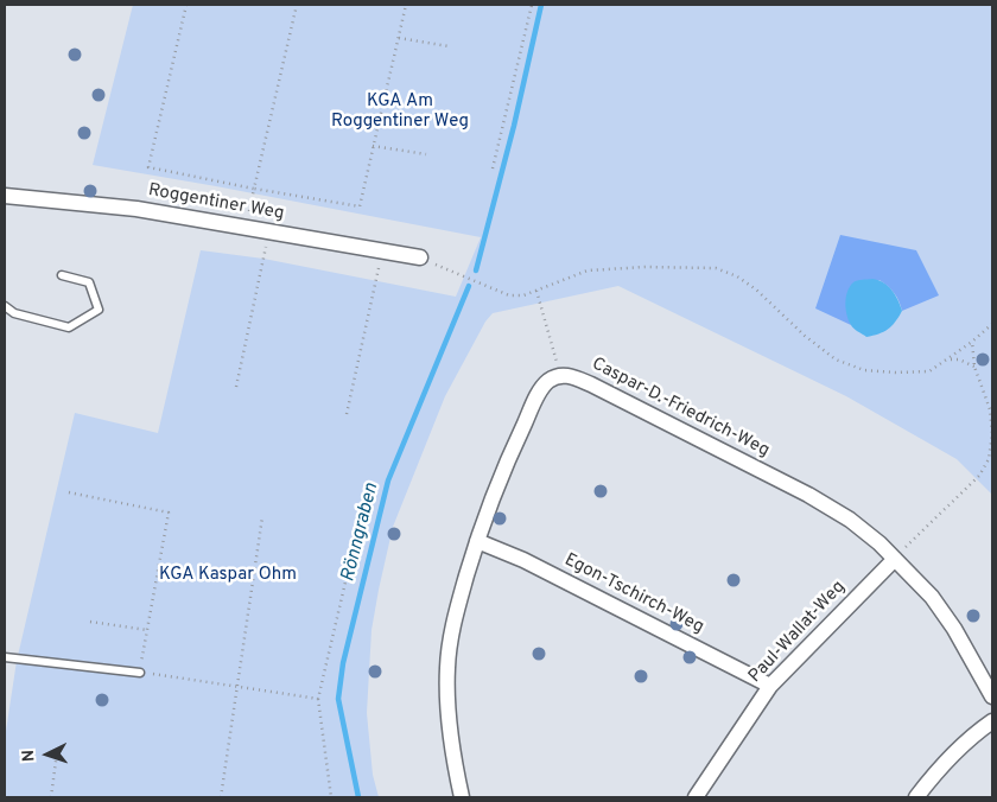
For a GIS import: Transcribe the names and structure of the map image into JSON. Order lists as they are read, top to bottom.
{
  "streets": {
    "street": [
      "Roggentiner Weg",
      "Caspar-D.-Friedrich-Weg",
      "Egon-Tschirch-Weg",
      "Paul-Wallat-Weg"
    ]
  },
  "crossings": [
    ["Caspar-D.-Friedrich-Weg", "Paul-Wallat-Weg"],
    ["Egon-Tschirch-Weg", "Paul-Wallat-Weg"]
  ],
  "water": ["Rönngraben"],
  "parks": ["KGA Am Roggentiner Weg", "KGA Kaspar Ohm"],
  "north": "left"
}
